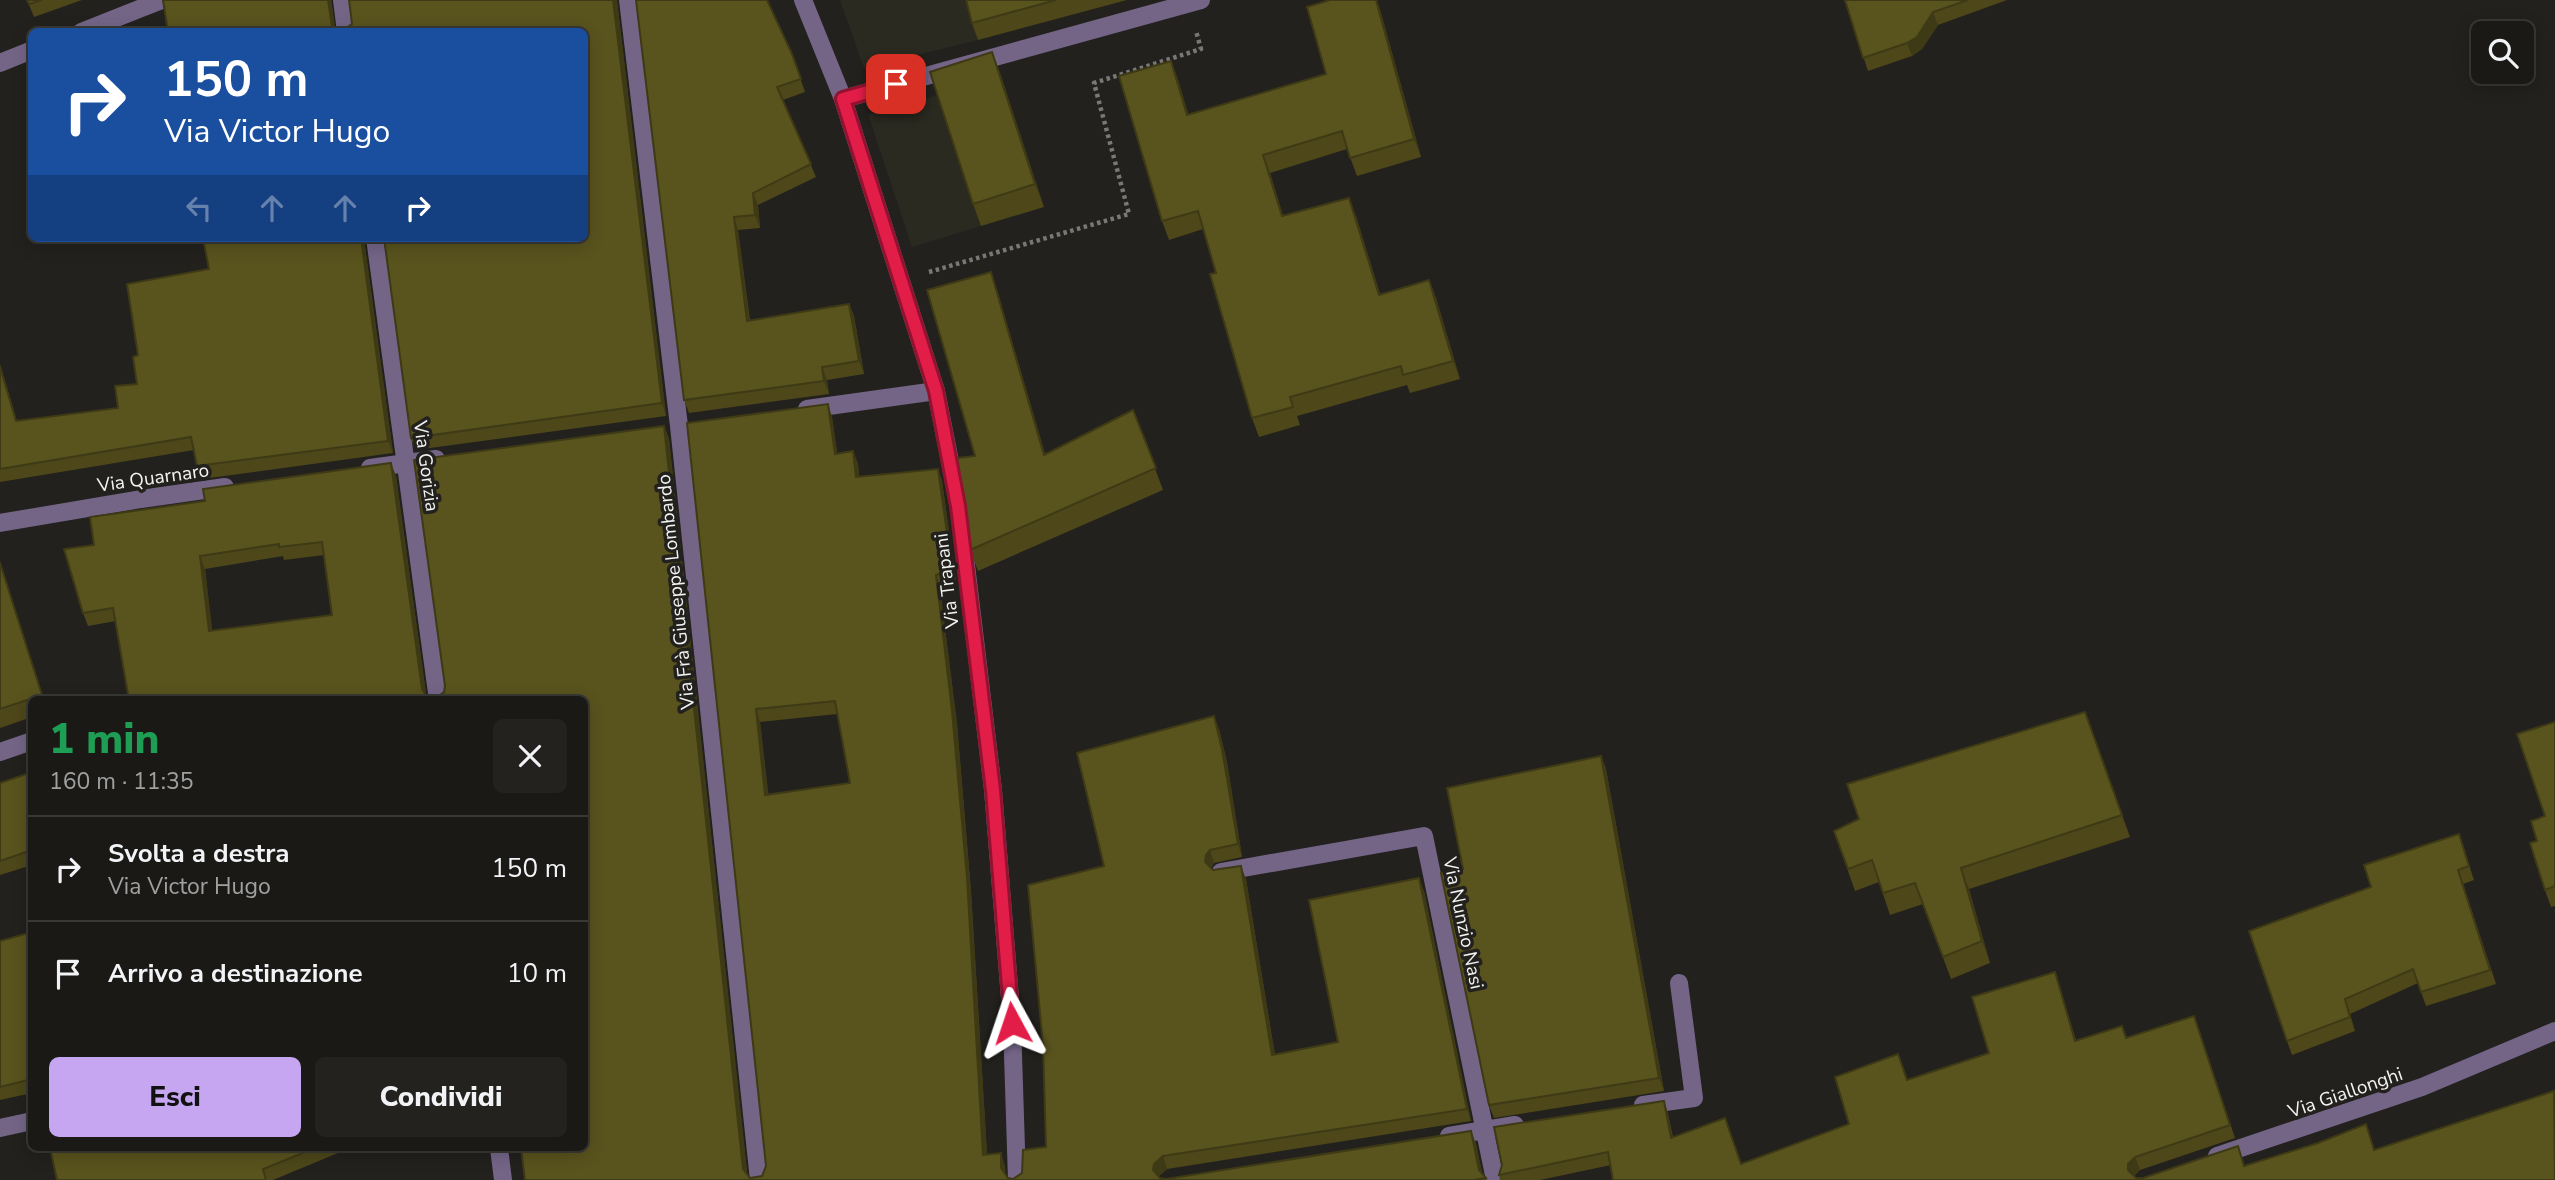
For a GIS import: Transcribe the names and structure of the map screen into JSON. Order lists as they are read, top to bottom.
{
  "streets": {
    "street": [
      "Via Gorizia",
      "Via Quarnaro",
      "Via Trapani",
      "Via Frà Giuseppe Lombardo",
      "Via Nunzio Nasi",
      "Via Giallonghi"
    ]
  },
  "page": {
    "turn": ["150 m", "Via Victor Hugo"],
    "heading": ["1 min", "160 m · 11:35"],
    "list": [
      {
        "name": "Svolta a destra",
        "note": "Via Victor Hugo",
        "value": "150 m"
      },
      {
        "name": "Arrivo a destinazione",
        "value": "10 m"
      }
    ],
    "buttons": ["Esci", "Condividi"]
  }
}
